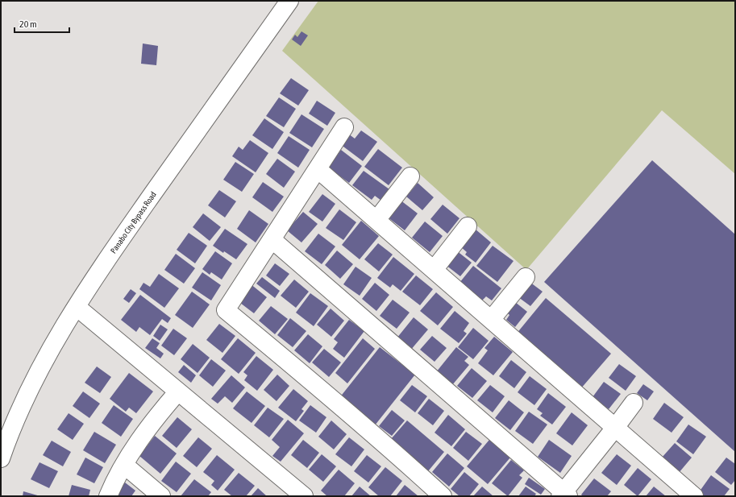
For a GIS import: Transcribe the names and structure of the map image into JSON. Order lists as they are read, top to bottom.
{
  "streets": {
    "street": ["Panabo City Bypass Road"]
  },
  "scale_bar": "20 m"
}
